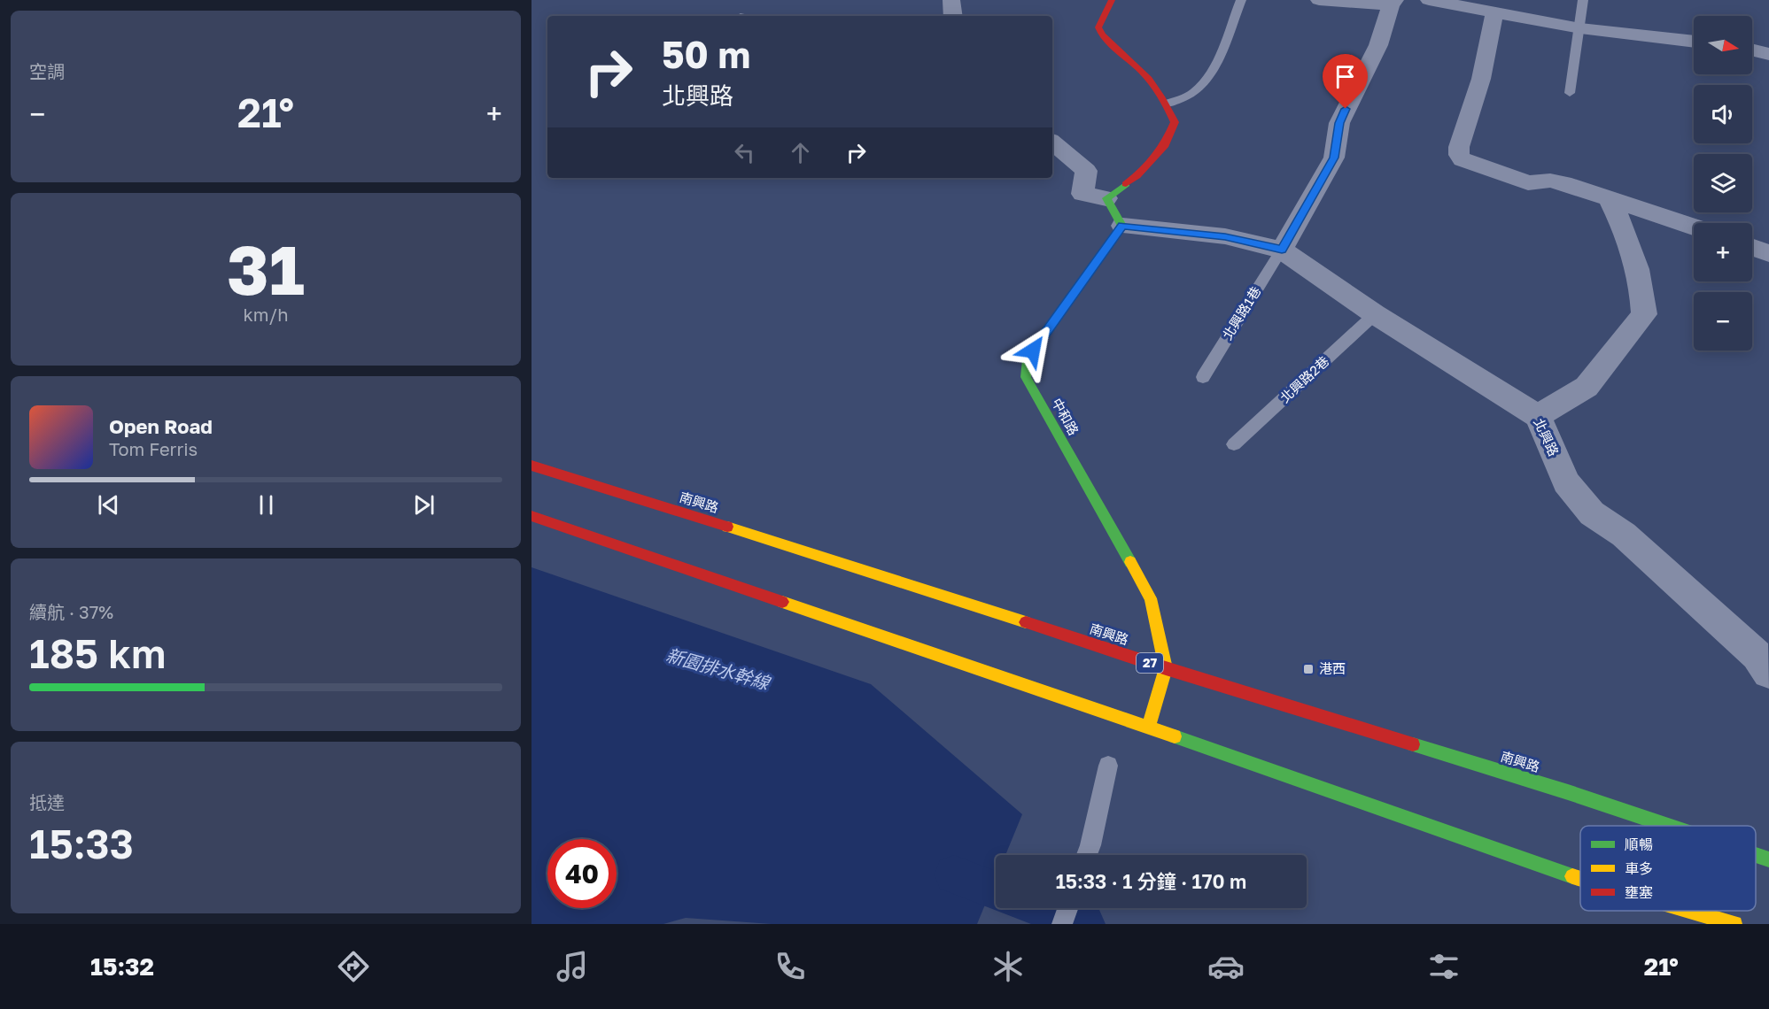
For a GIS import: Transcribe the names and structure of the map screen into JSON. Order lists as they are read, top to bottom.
{
  "streets": {
    "main road": ["中和路", "南興路", "27"],
    "street": ["北興路"],
    "lane": ["北興路1巷", "北興路2巷"]
  },
  "crossings": [
    ["北興路1巷", "北興路"],
    ["北興路2巷", "北興路"],
    ["中和路", "北興路"],
    ["中和路", "南興路"]
  ],
  "water": ["新園排水幹線"],
  "places": {
    "transit": ["港西"]
  },
  "legend": ["順暢", "車多", "壅塞"],
  "north": "right",
  "page": {
    "tile": [
      "空調",
      ["31", "km/h"],
      ["續航 · 37%", "185 km"],
      ["抵達", "15:33"]
    ],
    "map_buttons": ["+", "−"],
    "turn": ["50 m", "北興路"],
    "heat": ["−", "21°", "+"],
    "song": ["Open Road", "Tom Ferris"],
    "limit": "40",
    "trip": "15:33 · 1 分鐘 · 170 m",
    "tabs": ["15:32", "21°"]
  }
}
